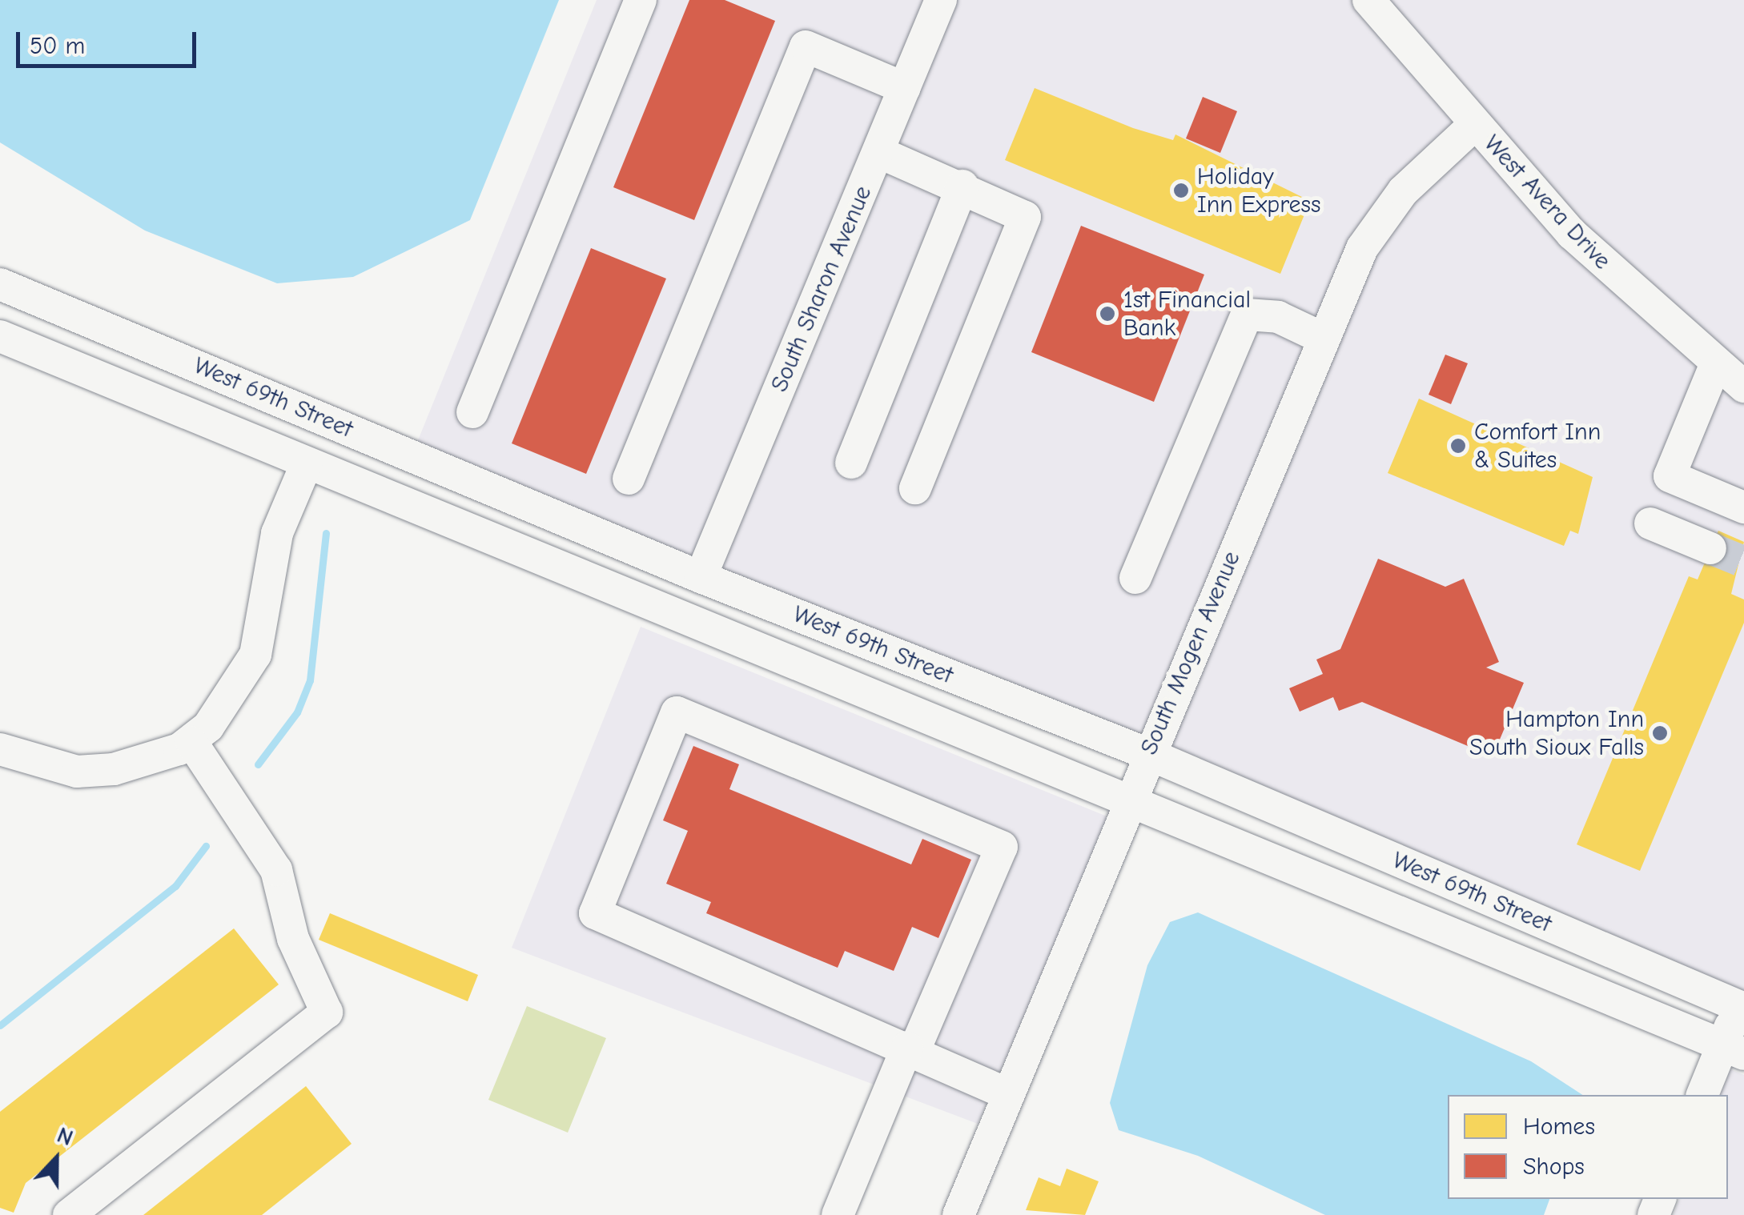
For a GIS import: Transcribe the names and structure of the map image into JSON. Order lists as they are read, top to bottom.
{
  "streets": {
    "street": [
      "West Avera Drive",
      "South Sharon Avenue",
      "West 69th Street",
      "South Mogen Avenue"
    ]
  },
  "crossings": [
    ["West Avera Drive", "South Mogen Avenue"],
    ["South Sharon Avenue", "West 69th Street"],
    ["West 69th Street", "South Mogen Avenue"]
  ],
  "places": [
    "Holiday Inn Express",
    "1st Financial Bank",
    "Comfort Inn & Suites",
    "Hampton Inn South Sioux Falls"
  ],
  "legend": ["Homes", "Shops"],
  "scale_bar": "50 m",
  "north": "top"
}
